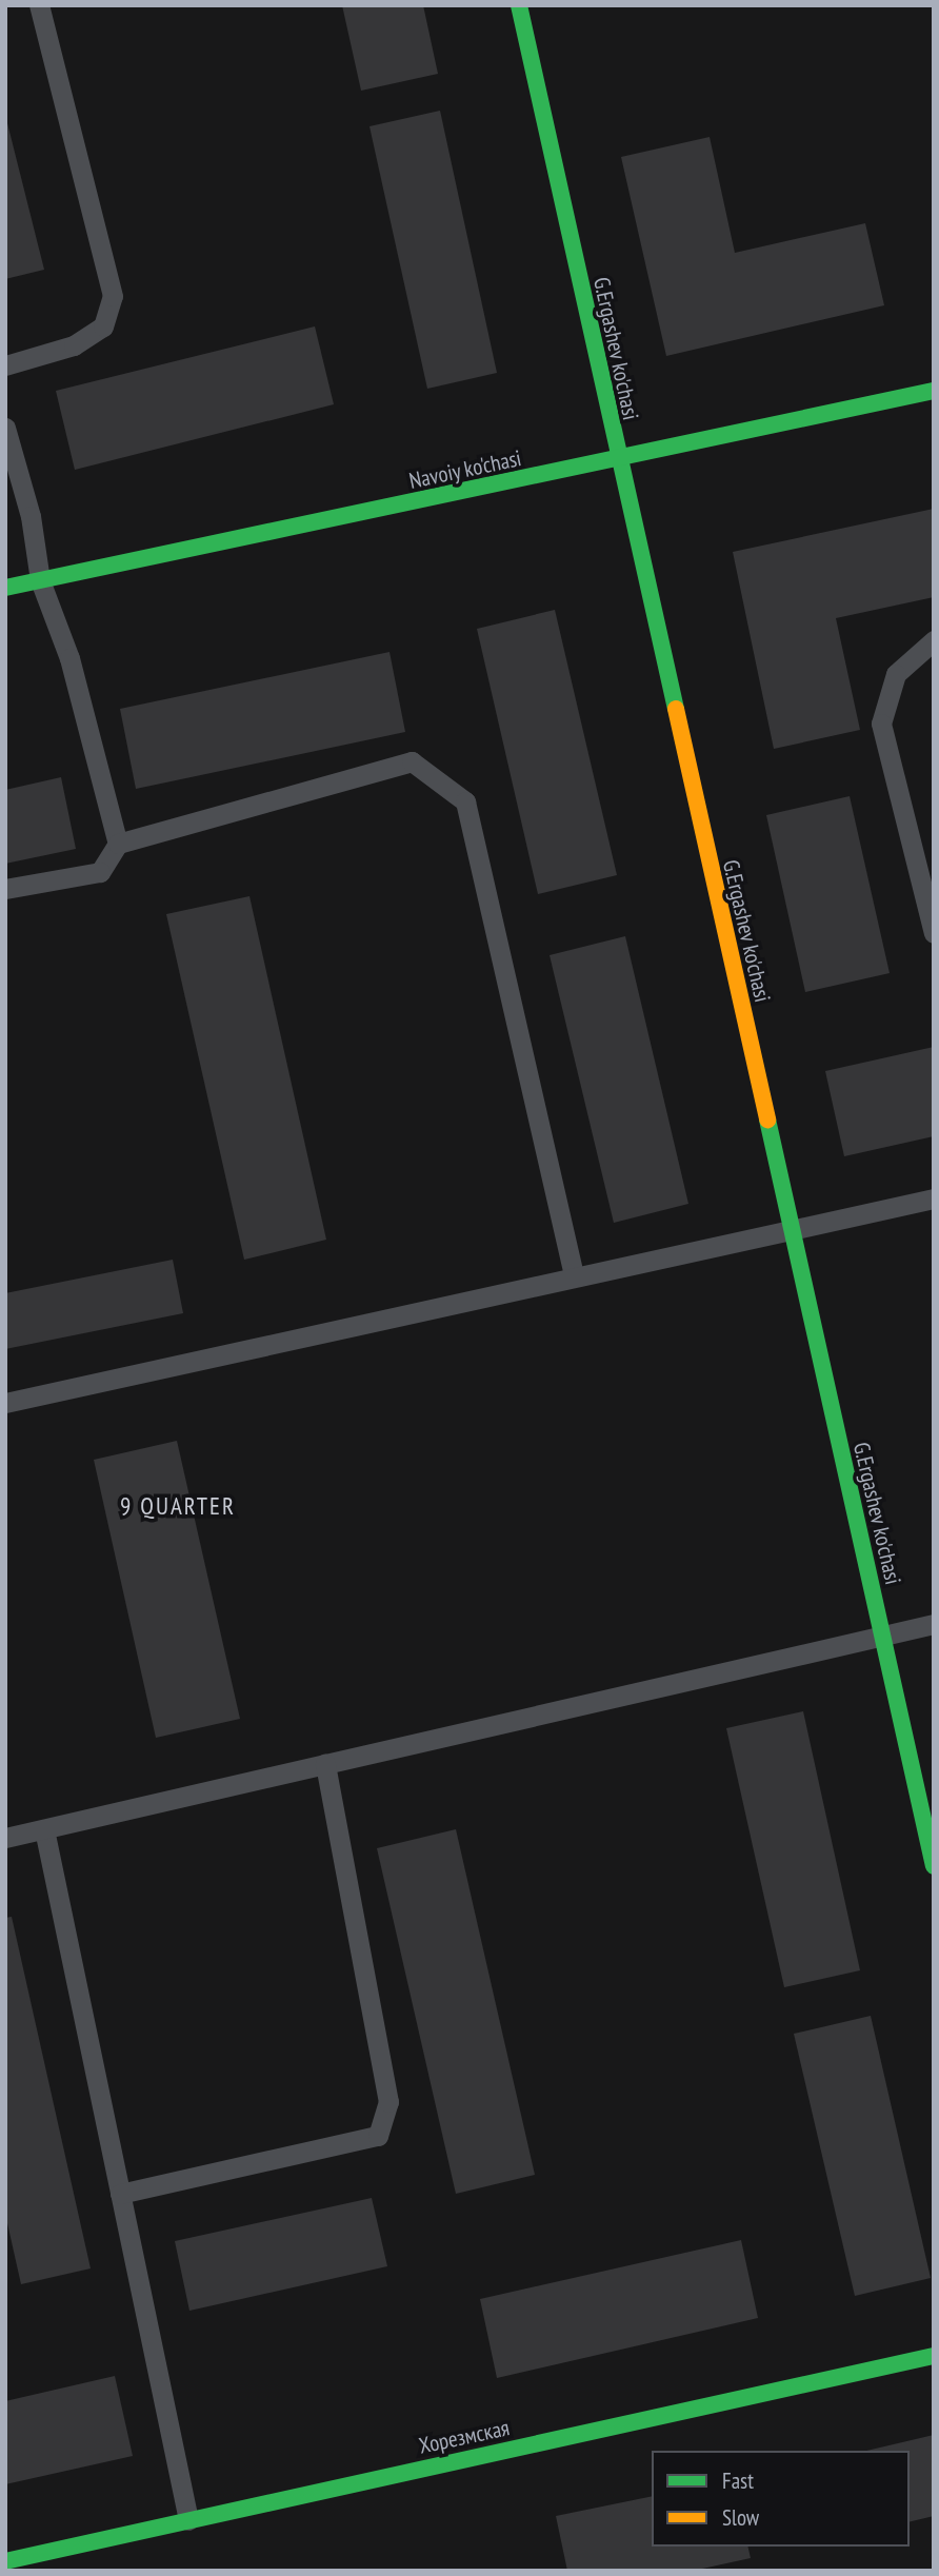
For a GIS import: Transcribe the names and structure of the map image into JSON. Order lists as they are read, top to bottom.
{
  "streets": {
    "street": ["G.Ergashev ko'chasi", "Navoiy ko'chasi", "Хорезмская"]
  },
  "crossings": [
    ["G.Ergashev ko'chasi", "Navoiy ko'chasi"]
  ],
  "districts": ["9 QUARTER"],
  "legend": ["Fast", "Slow"]
}
